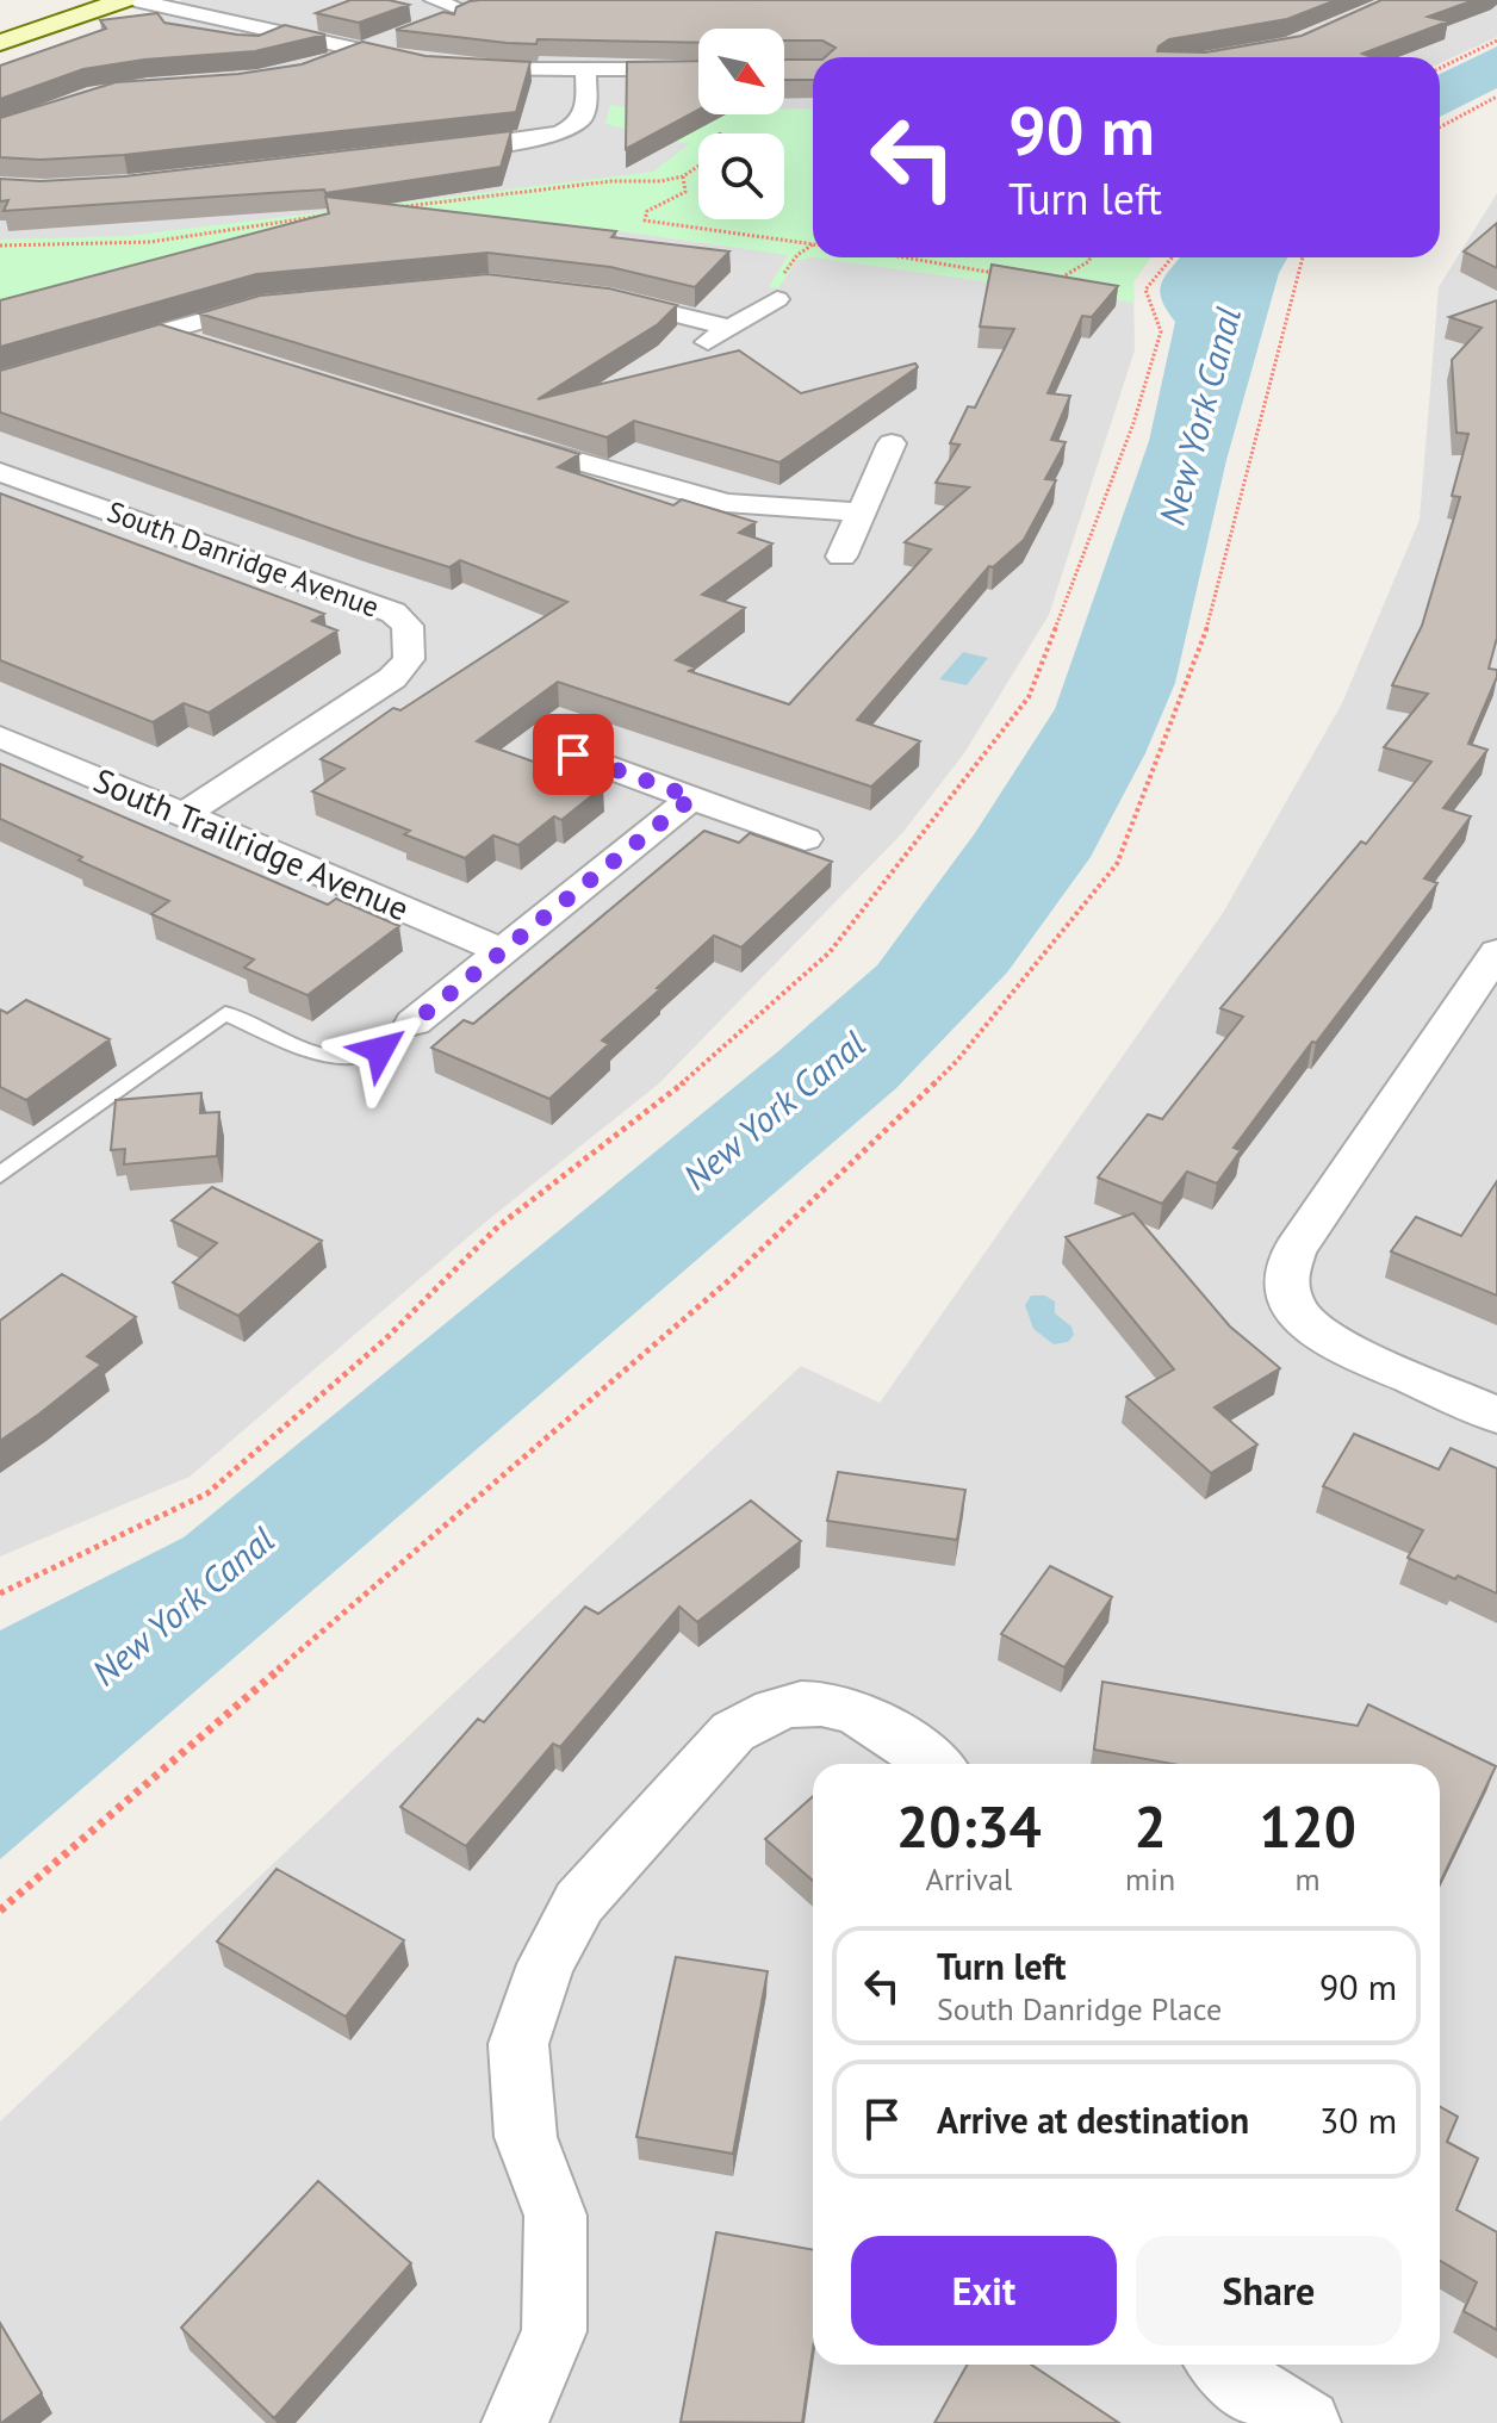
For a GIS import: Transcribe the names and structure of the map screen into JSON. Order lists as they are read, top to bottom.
{
  "streets": {
    "street": ["South Danridge Avenue", "South Trailridge Avenue"]
  },
  "crossings": [
    ["South Danridge Avenue", "South Trailridge Avenue"]
  ],
  "water": ["New York Canal"],
  "north": "bottom right",
  "page": {
    "turn": ["90 m", "Turn left"],
    "eta": [
      "20:34",
      "Arrival",
      "2",
      "min",
      "120",
      "m"
    ],
    "list": [
      {
        "name": "Turn left",
        "note": "South Danridge Place",
        "value": "90 m"
      },
      {
        "name": "Arrive at destination",
        "value": "30 m"
      }
    ],
    "buttons": ["Exit", "Share"]
  }
}
